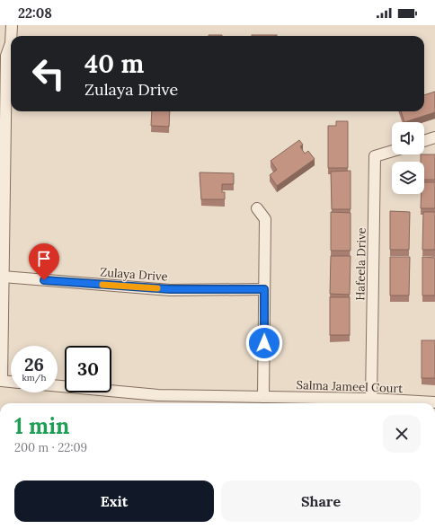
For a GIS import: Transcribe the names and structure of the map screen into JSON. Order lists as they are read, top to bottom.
{
  "streets": {
    "street": ["Hafeela Drive", "Zulaya Drive", "Salma Jameel Court"]
  },
  "crossings": [
    ["Hafeela Drive", "Salma Jameel Court"]
  ],
  "page": {
    "status": "22:08",
    "turn": ["40 m", "Zulaya Drive"],
    "speed": "26 km/h",
    "limit": "30",
    "heading": ["1 min", "200 m · 22:09"],
    "buttons": ["Exit", "Share"]
  }
}
